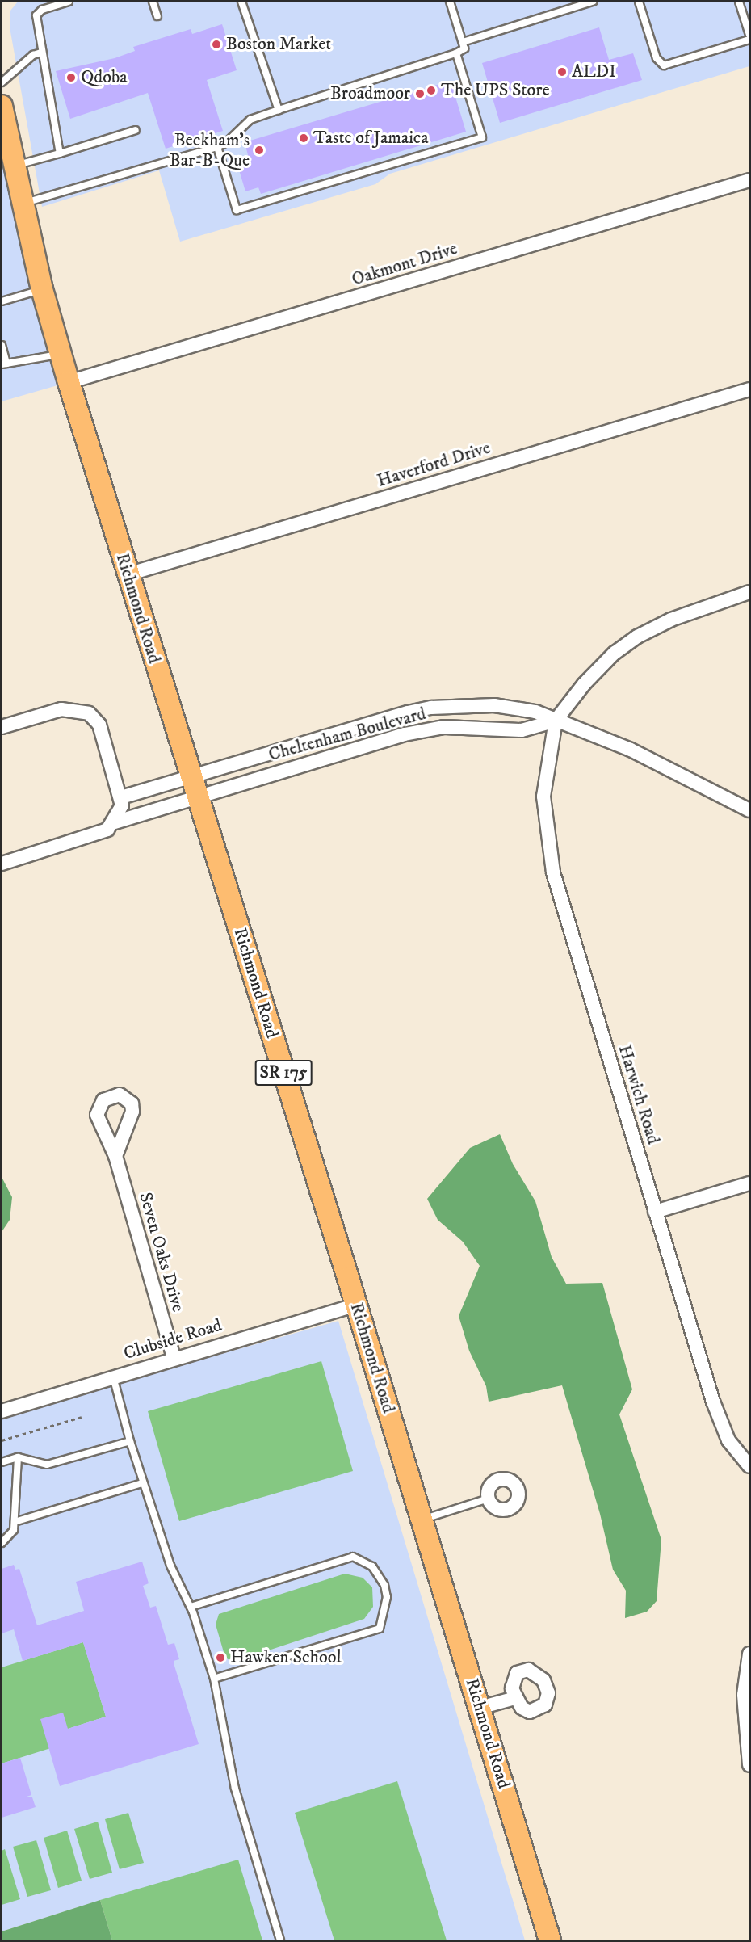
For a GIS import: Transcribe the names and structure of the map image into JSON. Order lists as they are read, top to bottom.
{
  "streets": {
    "main road": ["Richmond Road", "SR 175"],
    "street": [
      "Oakmont Drive",
      "Haverford Drive",
      "Cheltenham Boulevard",
      "Harwich Road",
      "Seven Oaks Drive",
      "Clubside Road"
    ]
  },
  "crossings": [
    ["Oakmont Drive", "Richmond Road"],
    ["Haverford Drive", "Richmond Road"],
    ["Richmond Road", "Cheltenham Boulevard"],
    ["Richmond Road", "Clubside Road"],
    ["Cheltenham Boulevard", "Harwich Road"],
    ["Seven Oaks Drive", "Clubside Road"]
  ],
  "places": [
    "Boston Market",
    "ALDI",
    "Qdoba",
    "The UPS Store",
    "Broadmoor",
    "Taste of Jamaica",
    "Beckham's Bar-B-Que",
    "Hawken School"
  ]
}
